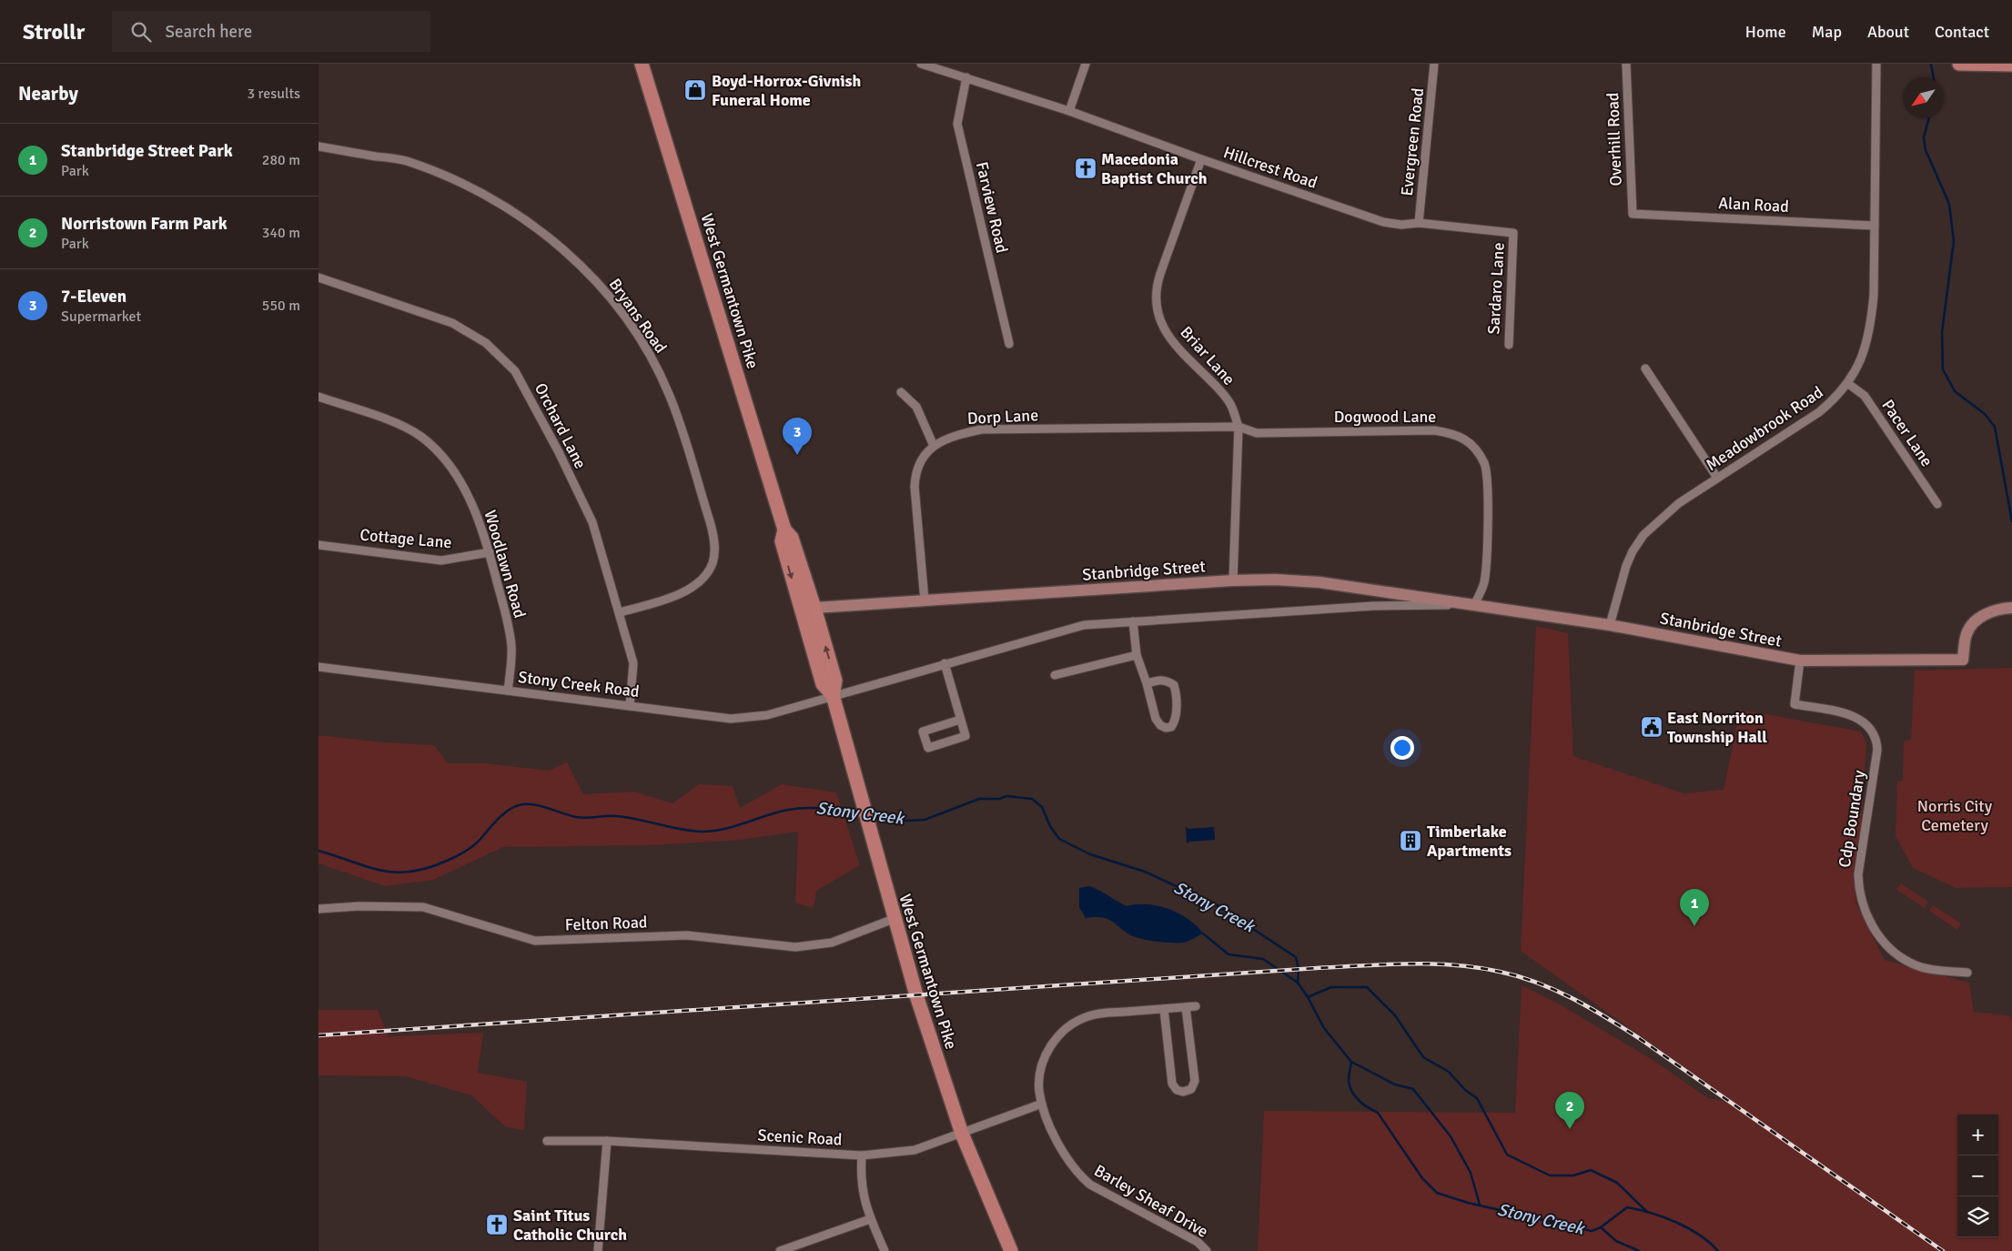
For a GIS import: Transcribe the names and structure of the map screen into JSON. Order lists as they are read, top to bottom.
{
  "streets": {
    "main road": ["West Germantown Pike"],
    "street": [
      "Overhill Road",
      "Evergreen Road",
      "Hillcrest Road",
      "Alan Road",
      "Farview Road",
      "Sardaro Lane",
      "Bryans Road",
      "Briar Lane",
      "Dorp Lane",
      "Dogwood Lane",
      "Orchard Lane",
      "Meadowbrook Road",
      "Pacer Lane",
      "Cottage Lane",
      "Woodlawn Road",
      "Stanbridge Street",
      "Stony Creek Road",
      "Cdp Boundary",
      "Felton Road",
      "Scenic Road",
      "Barley Sheaf Drive"
    ]
  },
  "crossings": [
    ["Overhill Road", "Alan Road"],
    ["Evergreen Road", "Hillcrest Road"],
    ["Hillcrest Road", "Farview Road"],
    ["Hillcrest Road", "Sardaro Lane"],
    ["Hillcrest Road", "Briar Lane"],
    ["Alan Road", "Meadowbrook Road"],
    ["West Germantown Pike", "Stanbridge Street"],
    ["West Germantown Pike", "Stony Creek Road"],
    ["West Germantown Pike", "Felton Road"],
    ["West Germantown Pike", "Scenic Road"],
    ["Bryans Road", "Orchard Lane"],
    ["Briar Lane", "Dorp Lane"],
    ["Briar Lane", "Dogwood Lane"],
    ["Briar Lane", "Stanbridge Street"],
    ["Dorp Lane", "Dogwood Lane"],
    ["Dorp Lane", "Stanbridge Street"],
    ["Dogwood Lane", "Stanbridge Street"],
    ["Orchard Lane", "Stony Creek Road"],
    ["Meadowbrook Road", "Pacer Lane"],
    ["Meadowbrook Road", "Stanbridge Street"],
    ["Cottage Lane", "Woodlawn Road"],
    ["Woodlawn Road", "Stony Creek Road"],
    ["Stanbridge Street", "Stony Creek Road"],
    ["Stanbridge Street", "Cdp Boundary"],
    ["Scenic Road", "Barley Sheaf Drive"]
  ],
  "water": ["Stony Creek"],
  "parks": ["Norris City Cemetery"],
  "places": {
    "shop": ["Boyd-Horrox-Givnish Funeral Home"],
    "church": ["Macedonia Baptist Church", "Saint Titus Catholic Church"],
    "public building": ["East Norriton Township Hall"],
    "building": ["Timberlake Apartments"]
  },
  "north": "bottom left",
  "page": {
    "header": "Strollr",
    "search": "Search here",
    "nav": [
      "Home",
      "Map",
      "About",
      "Contact"
    ],
    "heading": ["Nearby", "3 results"],
    "list": [
      {
        "mark": "1",
        "name": "Stanbridge Street Park",
        "note": "Park",
        "value": "280 m"
      },
      {
        "mark": "2",
        "name": "Norristown Farm Park",
        "note": "Park",
        "value": "340 m"
      },
      {
        "mark": "3",
        "name": "7-Eleven",
        "note": "Supermarket",
        "value": "550 m"
      }
    ],
    "pins": ["3", "1", "2"],
    "map_buttons": ["+", "−"]
  }
}
